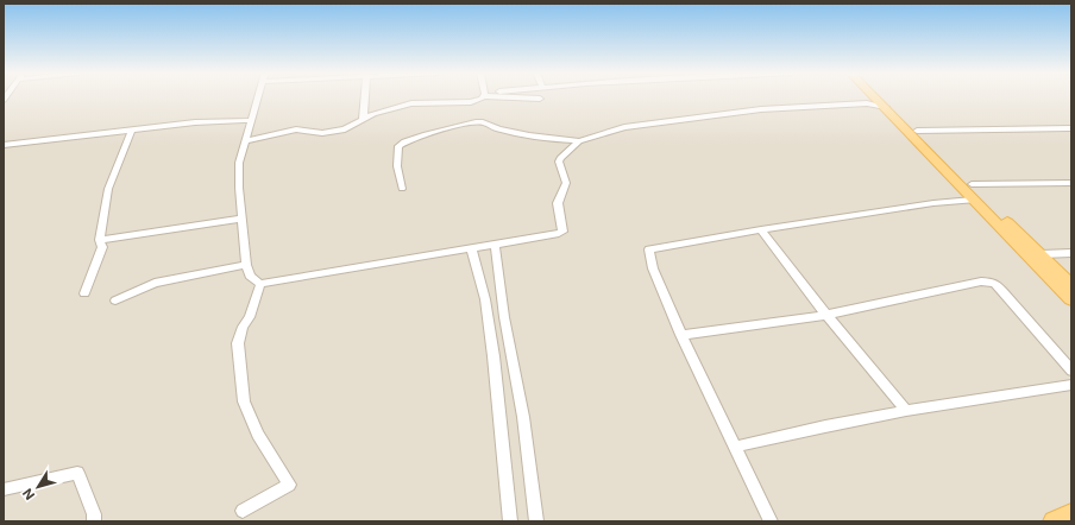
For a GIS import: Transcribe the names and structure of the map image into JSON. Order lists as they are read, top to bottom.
{
  "north": "bottom left"
}
